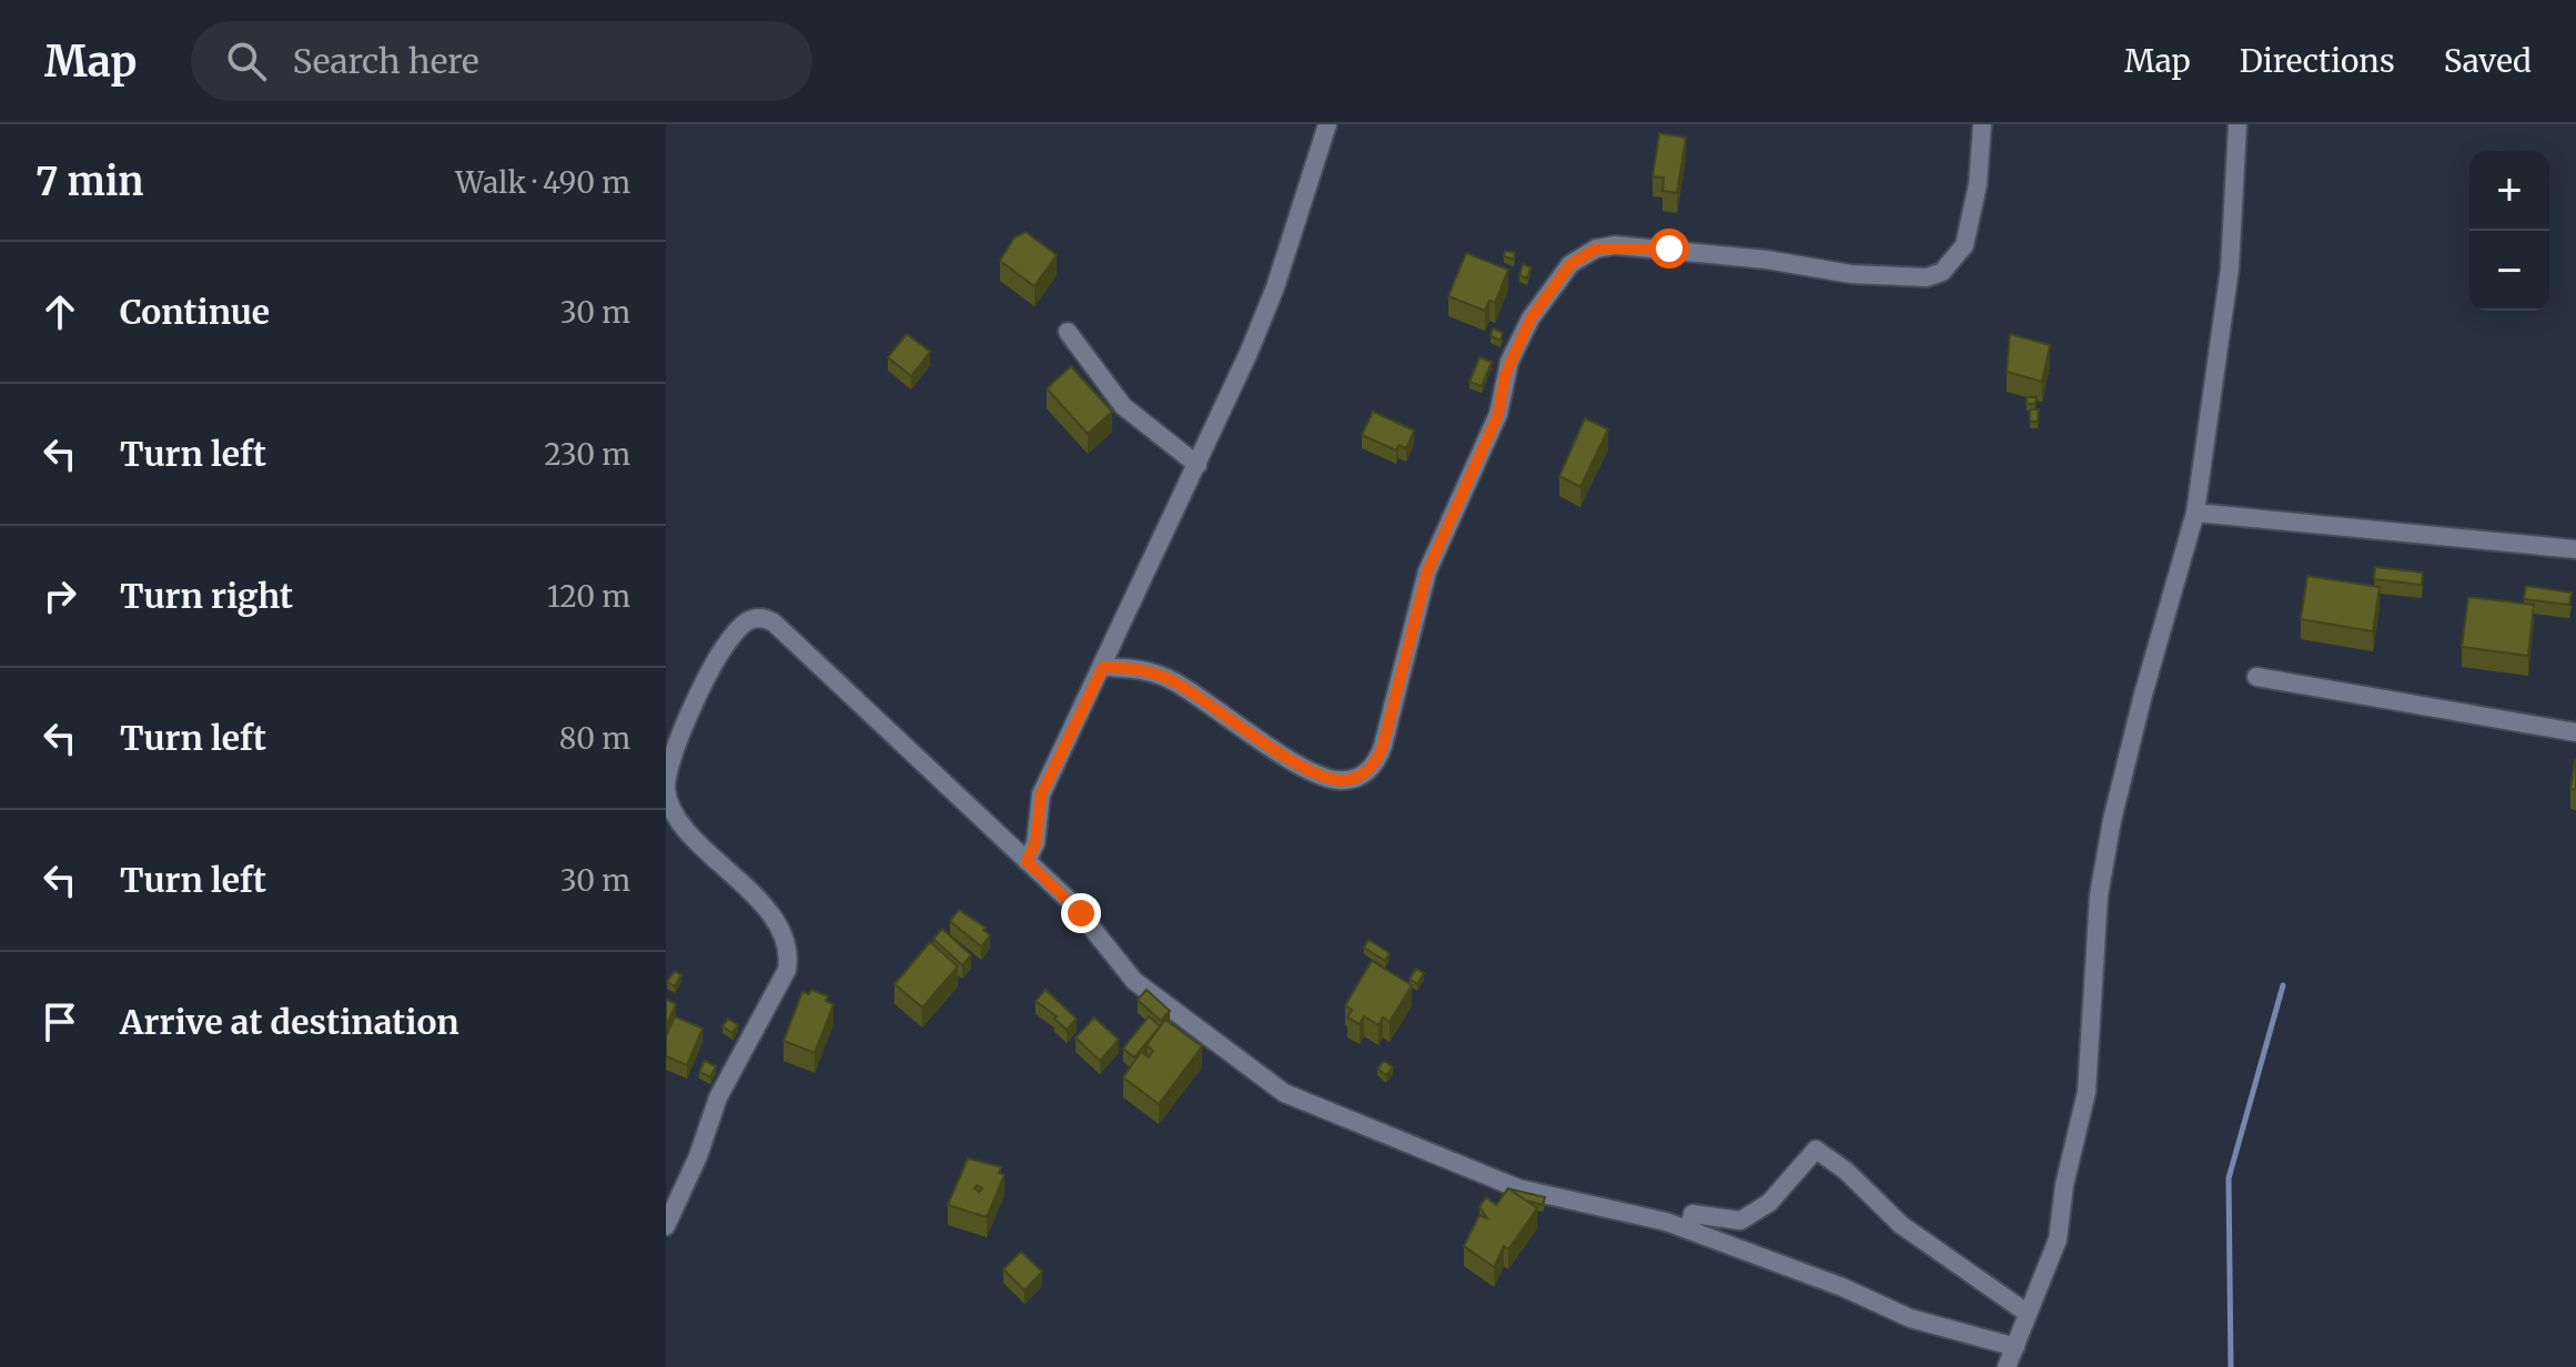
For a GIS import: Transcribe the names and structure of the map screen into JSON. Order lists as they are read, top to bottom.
{
  "page": {
    "header": "Map",
    "search": "Search here",
    "nav": ["Map", "Directions", "Saved"],
    "heading": ["7 min", "Walk · 490 m"],
    "map_buttons": ["+", "−"],
    "list": [
      ["Continue", "30 m"],
      ["Turn left", "230 m"],
      ["Turn right", "120 m"],
      ["Turn left", "80 m"],
      ["Turn left", "30 m"],
      "Arrive at destination"
    ]
  }
}
